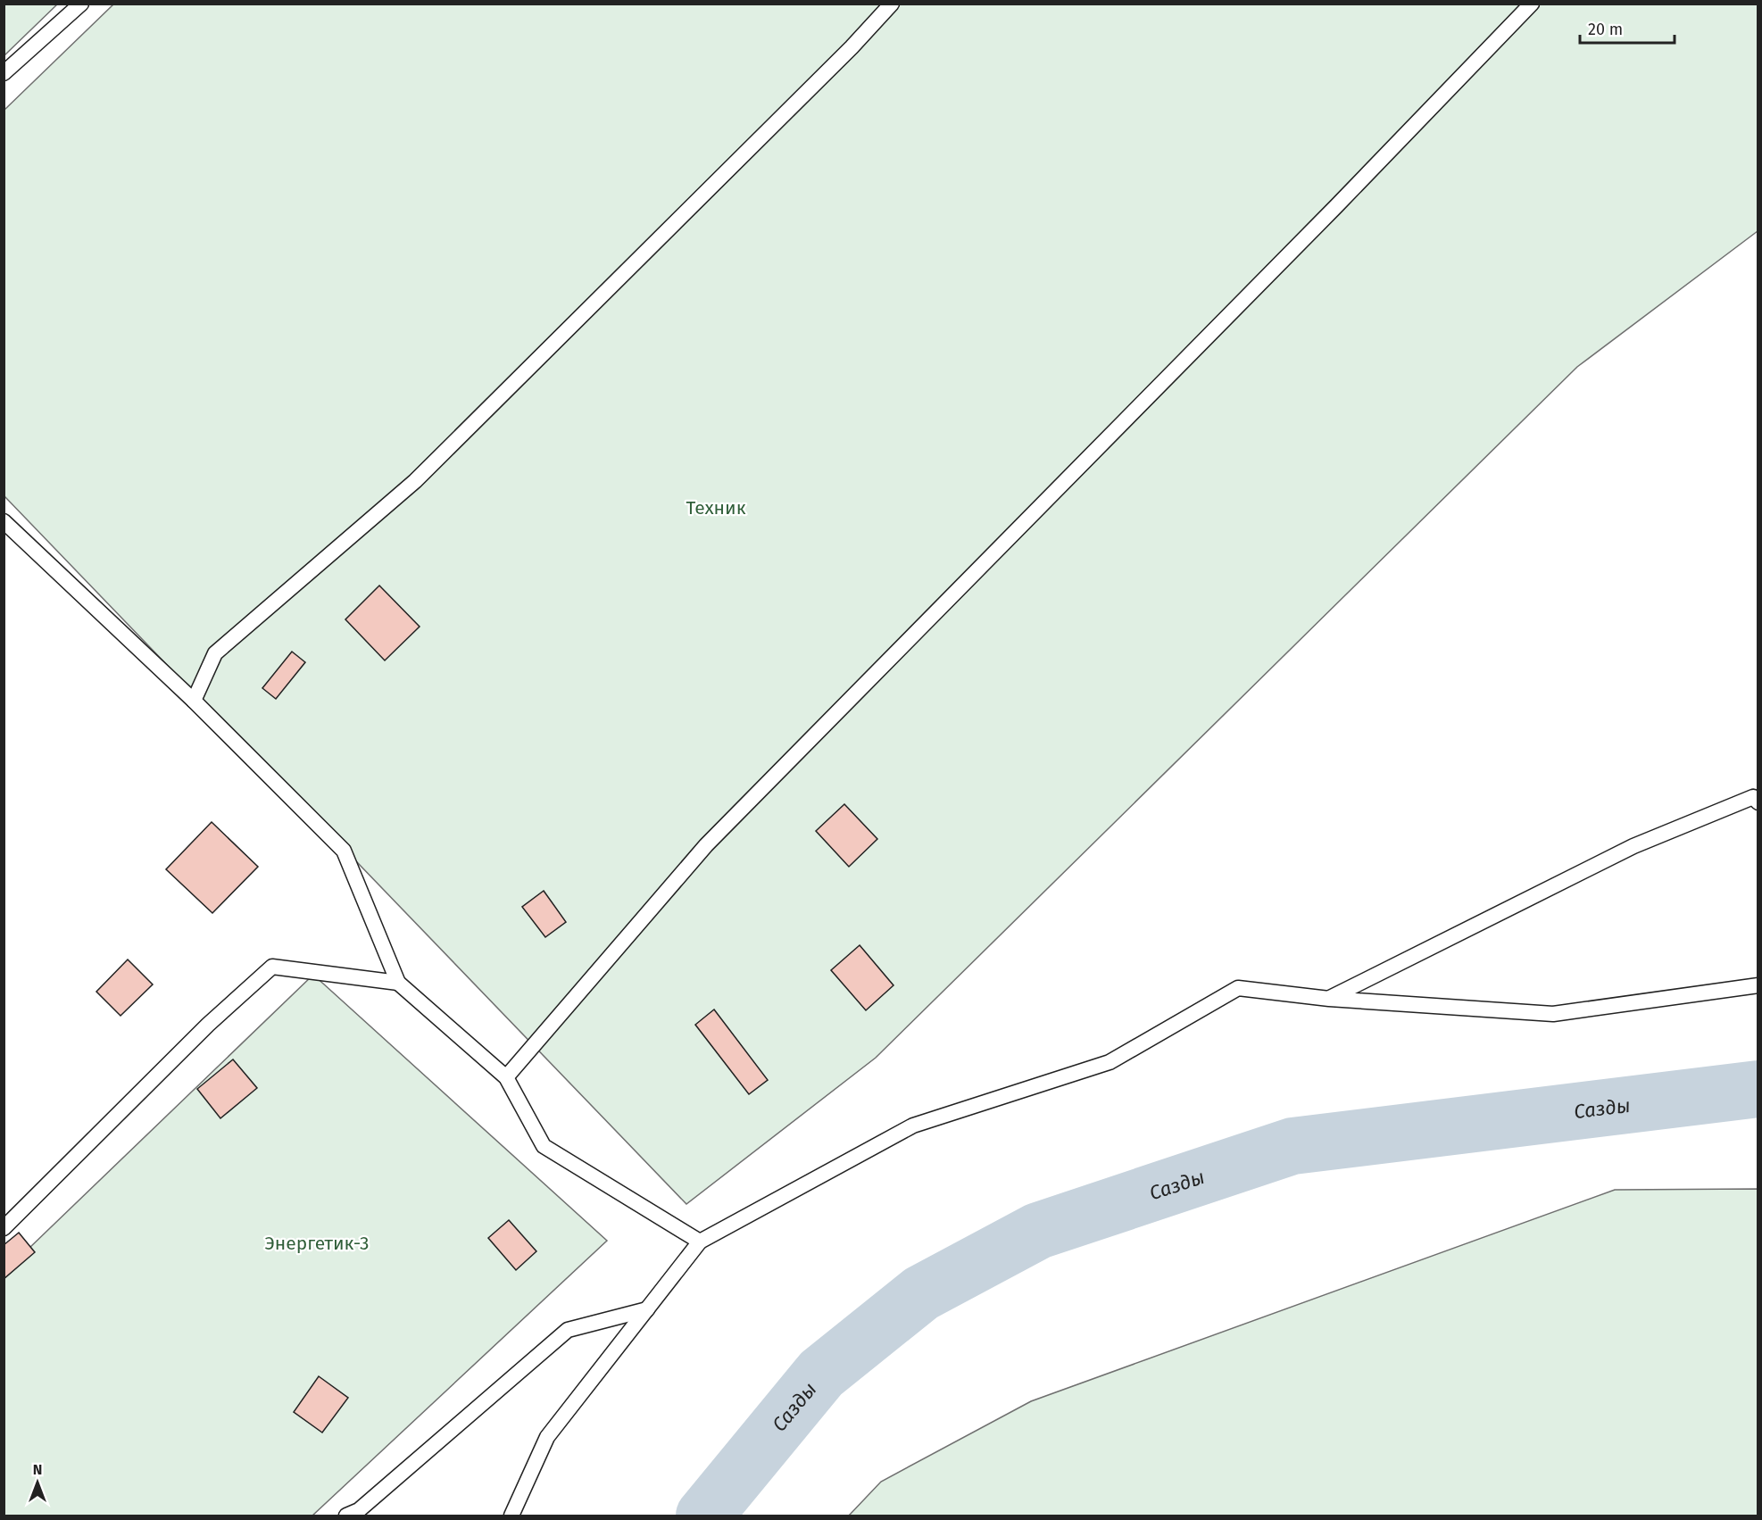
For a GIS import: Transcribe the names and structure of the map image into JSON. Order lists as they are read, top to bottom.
{
  "water": ["Сазды"],
  "parks": ["Техник", "Энергетик-3"],
  "scale_bar": "20 m",
  "north": "top"
}
